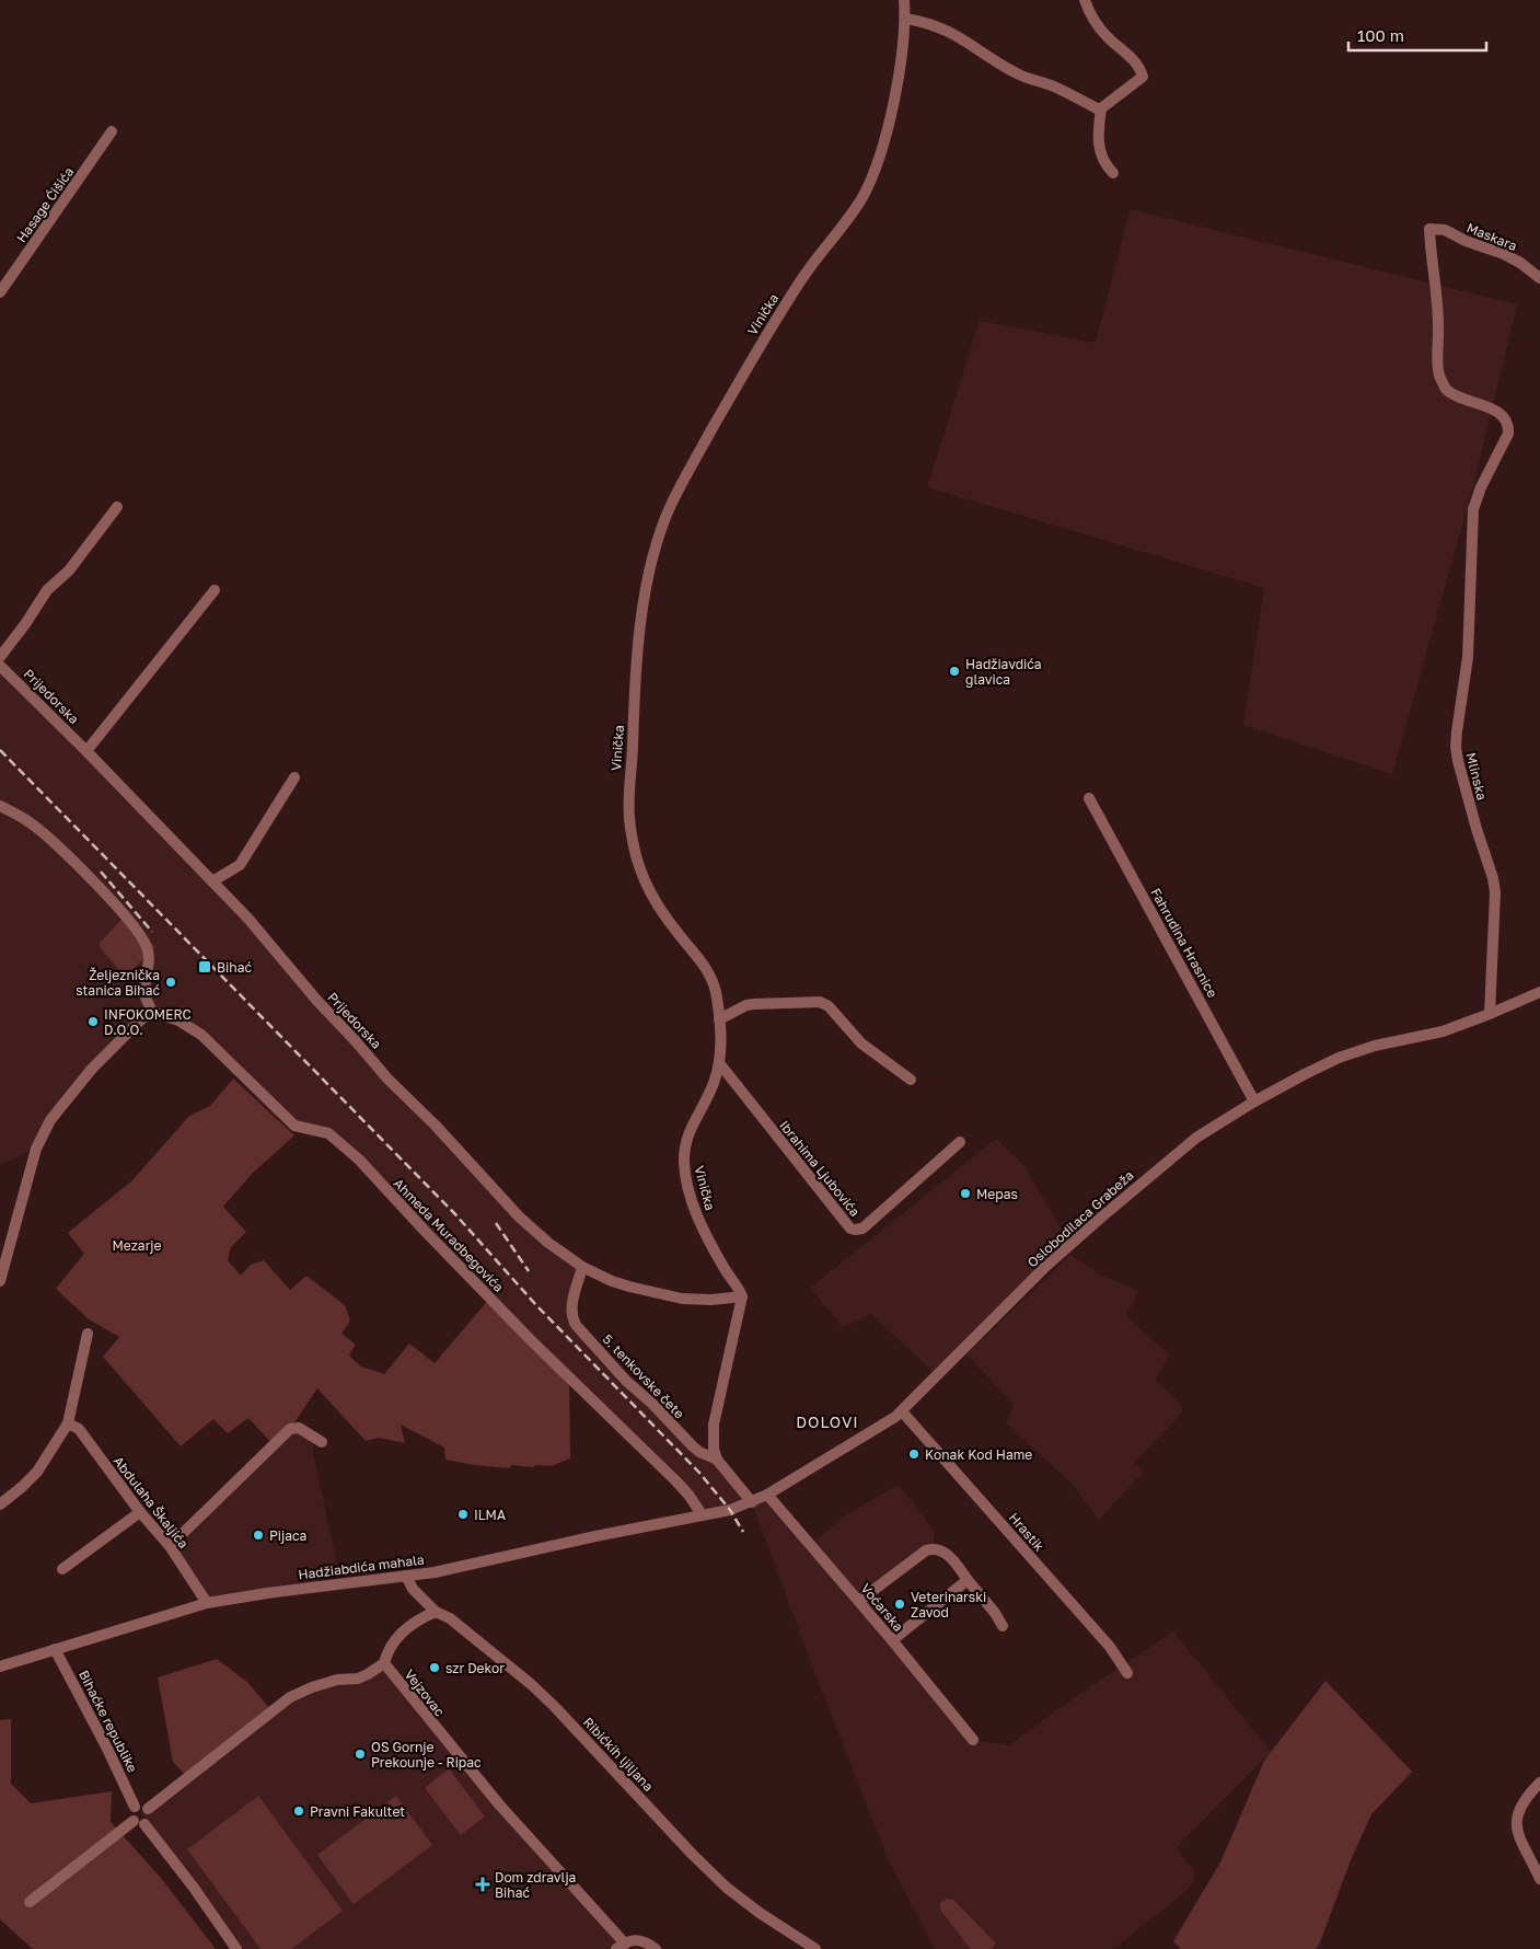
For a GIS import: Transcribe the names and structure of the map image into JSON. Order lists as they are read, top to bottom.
{
  "streets": {
    "street": [
      "Hasage Ćišića",
      "Maskara",
      "Vinička",
      "Prijedorska",
      "Mlinska",
      "Fahrudina Hrasnice",
      "Ibrahima Ljubovića",
      "Oslobodilaca Grabeža",
      "Ahmeda Muradbegovića",
      "5. tenkovske čete",
      "Abdulaha Škaljića",
      "Hrastik",
      "Hadžiabdića mahala",
      "Voćarska",
      "Vejzovac",
      "Bihaćke republike",
      "Ribićkih ljiljana"
    ]
  },
  "crossings": [
    ["Maskara", "Mlinska"],
    ["Vinička", "Prijedorska"],
    ["Vinička", "Ibrahima Ljubovića"],
    ["Prijedorska", "5. tenkovske čete"],
    ["Mlinska", "Oslobodilaca Grabeža"],
    ["Fahrudina Hrasnice", "Oslobodilaca Grabeža"],
    ["Oslobodilaca Grabeža", "Hrastik"],
    ["Oslobodilaca Grabeža", "Hadžiabdića mahala"],
    ["Oslobodilaca Grabeža", "Voćarska"],
    ["Ahmeda Muradbegovića", "Hadžiabdića mahala"],
    ["Abdulaha Škaljića", "Hadžiabdića mahala"],
    ["Hadžiabdića mahala", "Bihaćke republike"],
    ["Hadžiabdića mahala", "Ribićkih ljiljana"]
  ],
  "districts": ["DOLOVI"],
  "parks": ["Mezarje"],
  "places": {
    "other": [
      "Hadžiavdića glavica",
      "Željeznička stanica Bihać",
      "INFOKOMERC D.O.O.",
      "Mepas",
      "Konak Kod Hame",
      "ILMA",
      "Pijaca",
      "Veterinarski Zavod",
      "szr Dekor",
      "OS Gornje Prekounje - Ripac",
      "Pravni Fakultet"
    ],
    "transit": ["Bihać"],
    "health": ["Dom zdravlja Bihać"]
  },
  "scale_bar": "100 m"
}
